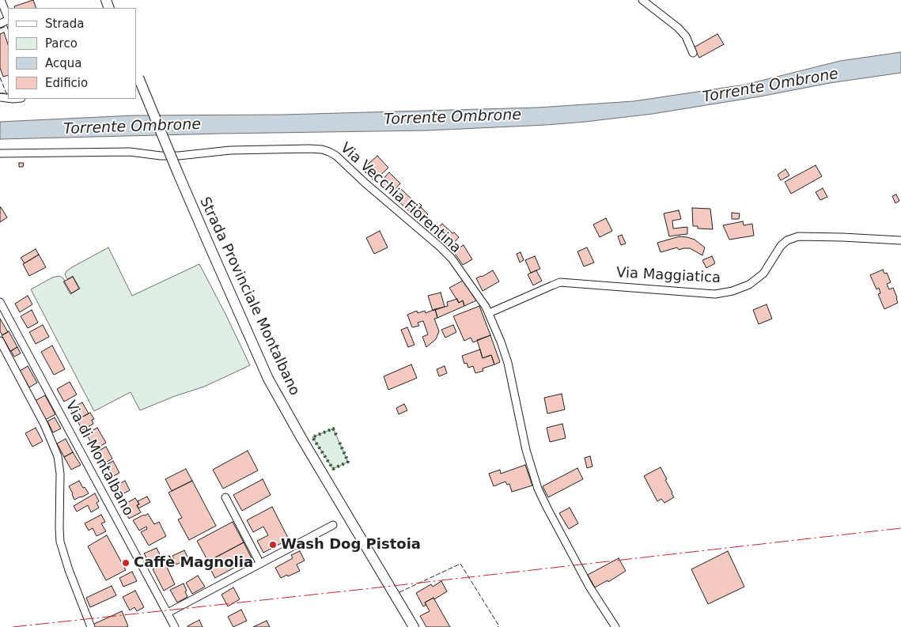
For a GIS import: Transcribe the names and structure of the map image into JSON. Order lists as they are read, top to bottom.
{
  "streets": {
    "main road": ["Strada Provinciale Montalbano"],
    "street": ["Via Vecchia Fiorentina", "Via Maggiatica", "Via di Montalbano"]
  },
  "crossings": [
    ["Via Vecchia Fiorentina", "Via Maggiatica"]
  ],
  "water": ["Torrente Ombrone"],
  "places": ["Wash Dog Pistoia", "Caffè Magnolia"],
  "legend": [
    "Strada",
    "Parco",
    "Acqua",
    "Edificio"
  ]
}
